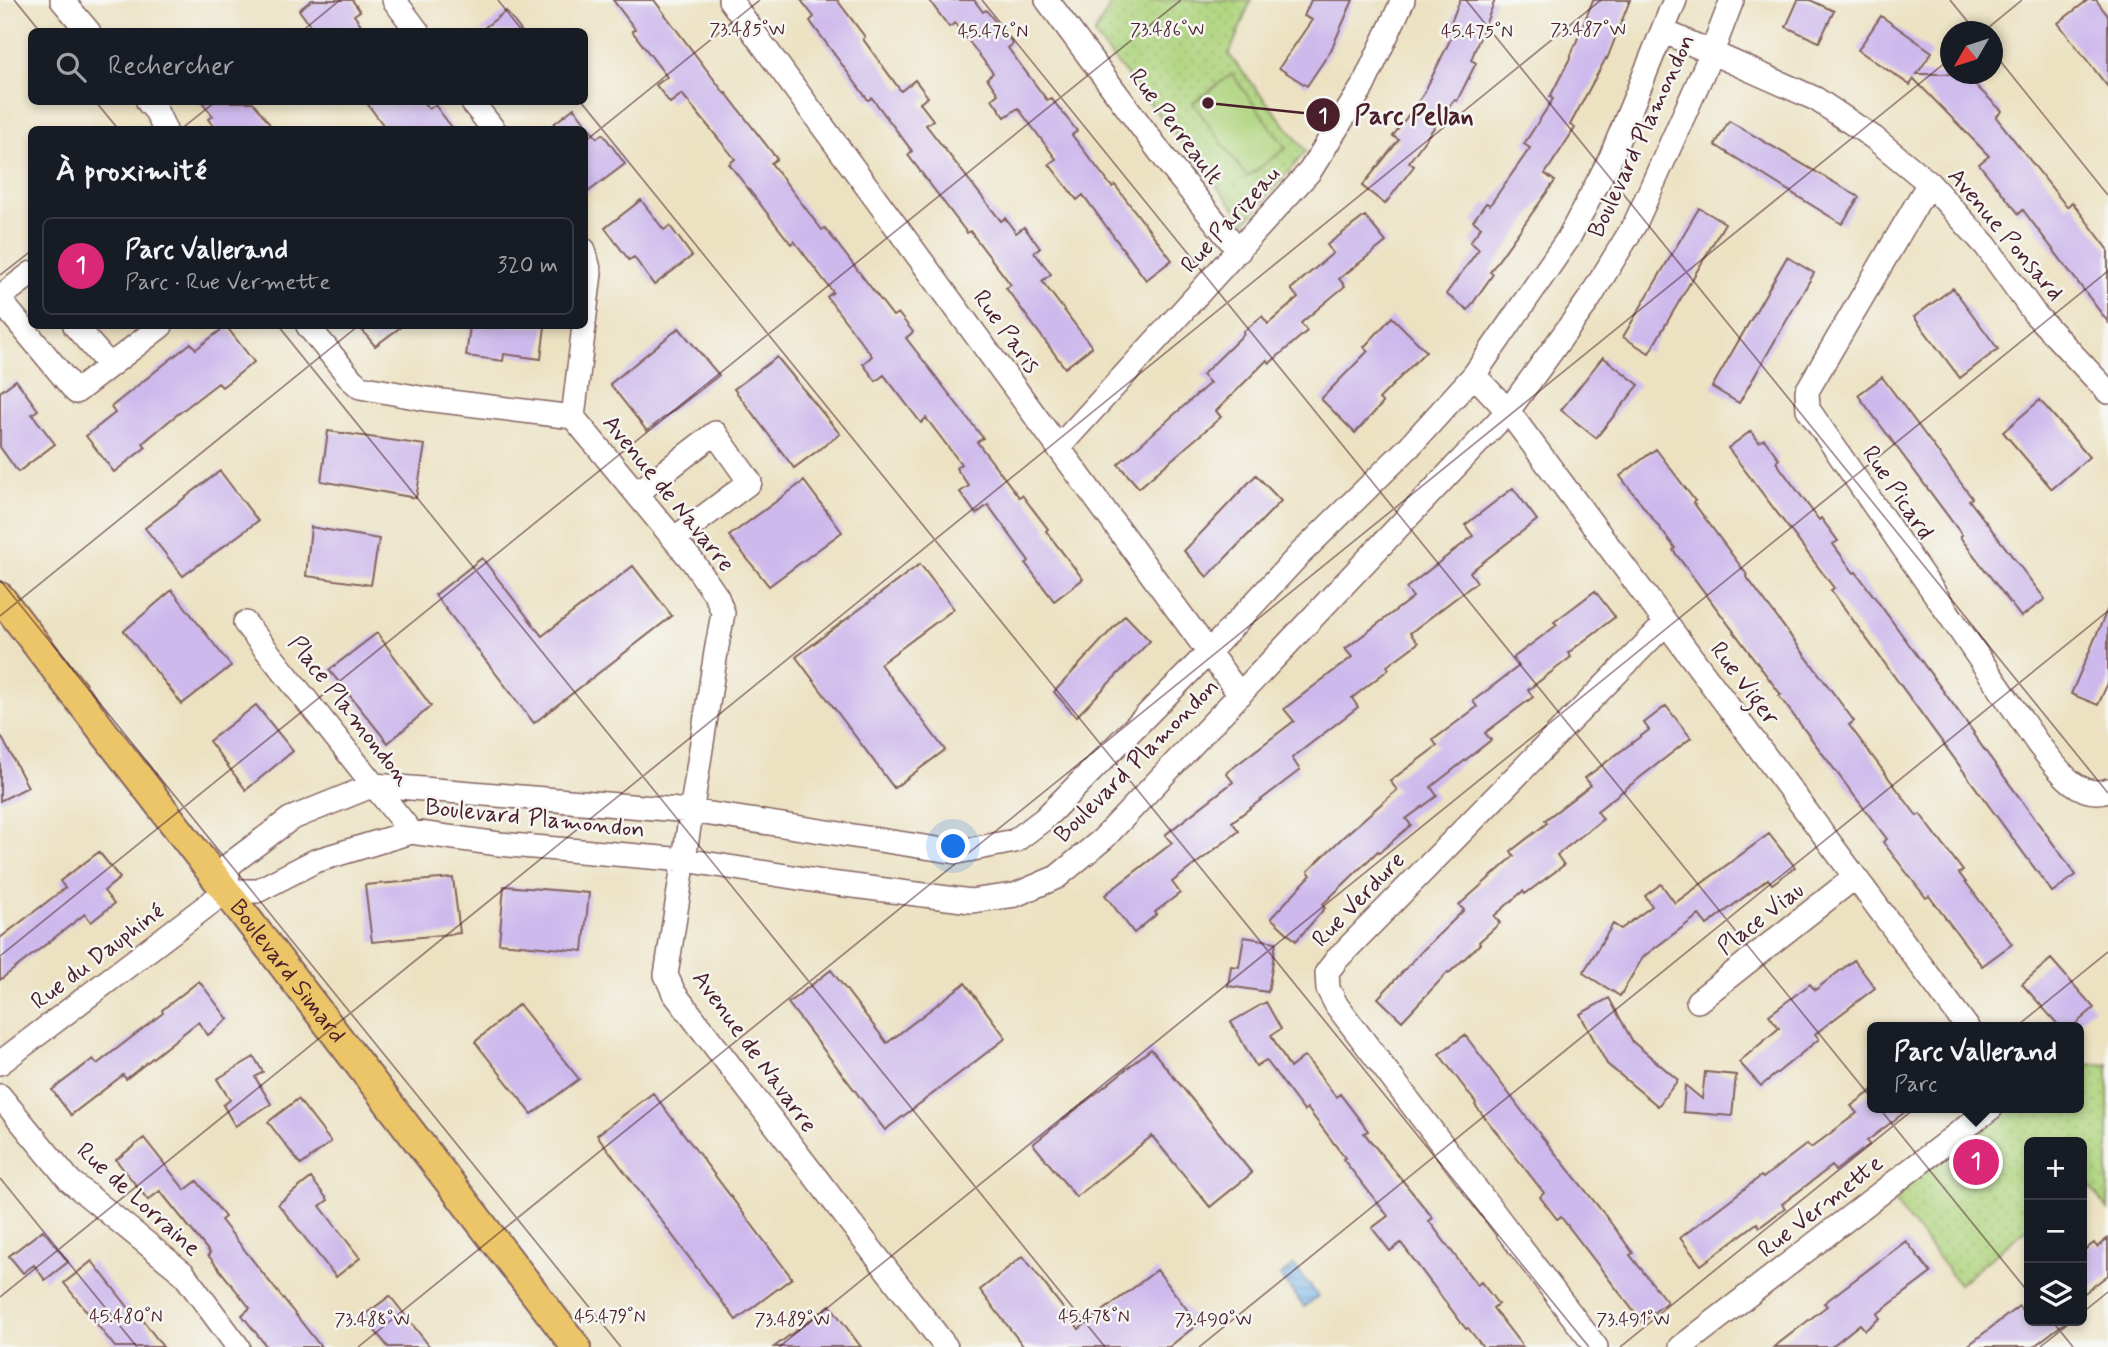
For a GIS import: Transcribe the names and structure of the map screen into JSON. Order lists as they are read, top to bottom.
{
  "streets": {
    "main road": ["Boulevard Simard"],
    "street": [
      "Rue Perreault",
      "Boulevard Plamondon",
      "Rue Parizeau",
      "Avenue Ponsard",
      "Rue Paris",
      "Rue Picard",
      "Avenue de Navarre",
      "Rue Viger",
      "Place Plamondon",
      "Rue Verdure",
      "Place Viau",
      "Rue du Dauphiné",
      "Rue de Lorraine",
      "Rue Vermette"
    ]
  },
  "crossings": [
    ["Rue Perreault", "Rue Parizeau"],
    ["Boulevard Plamondon", "Avenue Ponsard"],
    ["Boulevard Plamondon", "Rue Paris"],
    ["Boulevard Plamondon", "Avenue de Navarre"],
    ["Boulevard Plamondon", "Rue Viger"],
    ["Boulevard Plamondon", "Place Plamondon"],
    ["Boulevard Plamondon", "Rue du Dauphiné"],
    ["Boulevard Plamondon", "Boulevard Simard"],
    ["Rue Parizeau", "Rue Paris"],
    ["Avenue Ponsard", "Rue Picard"],
    ["Rue Viger", "Rue Verdure"],
    ["Rue Viger", "Place Viau"],
    ["Rue du Dauphiné", "Boulevard Simard"]
  ],
  "places": ["Parc Pellan"],
  "north": "bottom left",
  "page": {
    "search": "Rechercher",
    "heading": "À proximité",
    "list": [
      {
        "mark": "1",
        "name": "Parc Vallerand",
        "note": "Parc · Rue Vermette",
        "value": "320 m"
      }
    ],
    "popup": ["Parc Vallerand", "Parc"],
    "pins": "1",
    "map_buttons": ["+", "−"]
  },
  "coordinates": [
    "73.485°W",
    "73.486°W",
    "73.487°W",
    "45.475°N",
    "45.476°N",
    "45.480°N",
    "45.479°N",
    "45.478°N",
    "73.488°W",
    "73.489°W",
    "73.490°W",
    "73.491°W"
  ]
}
